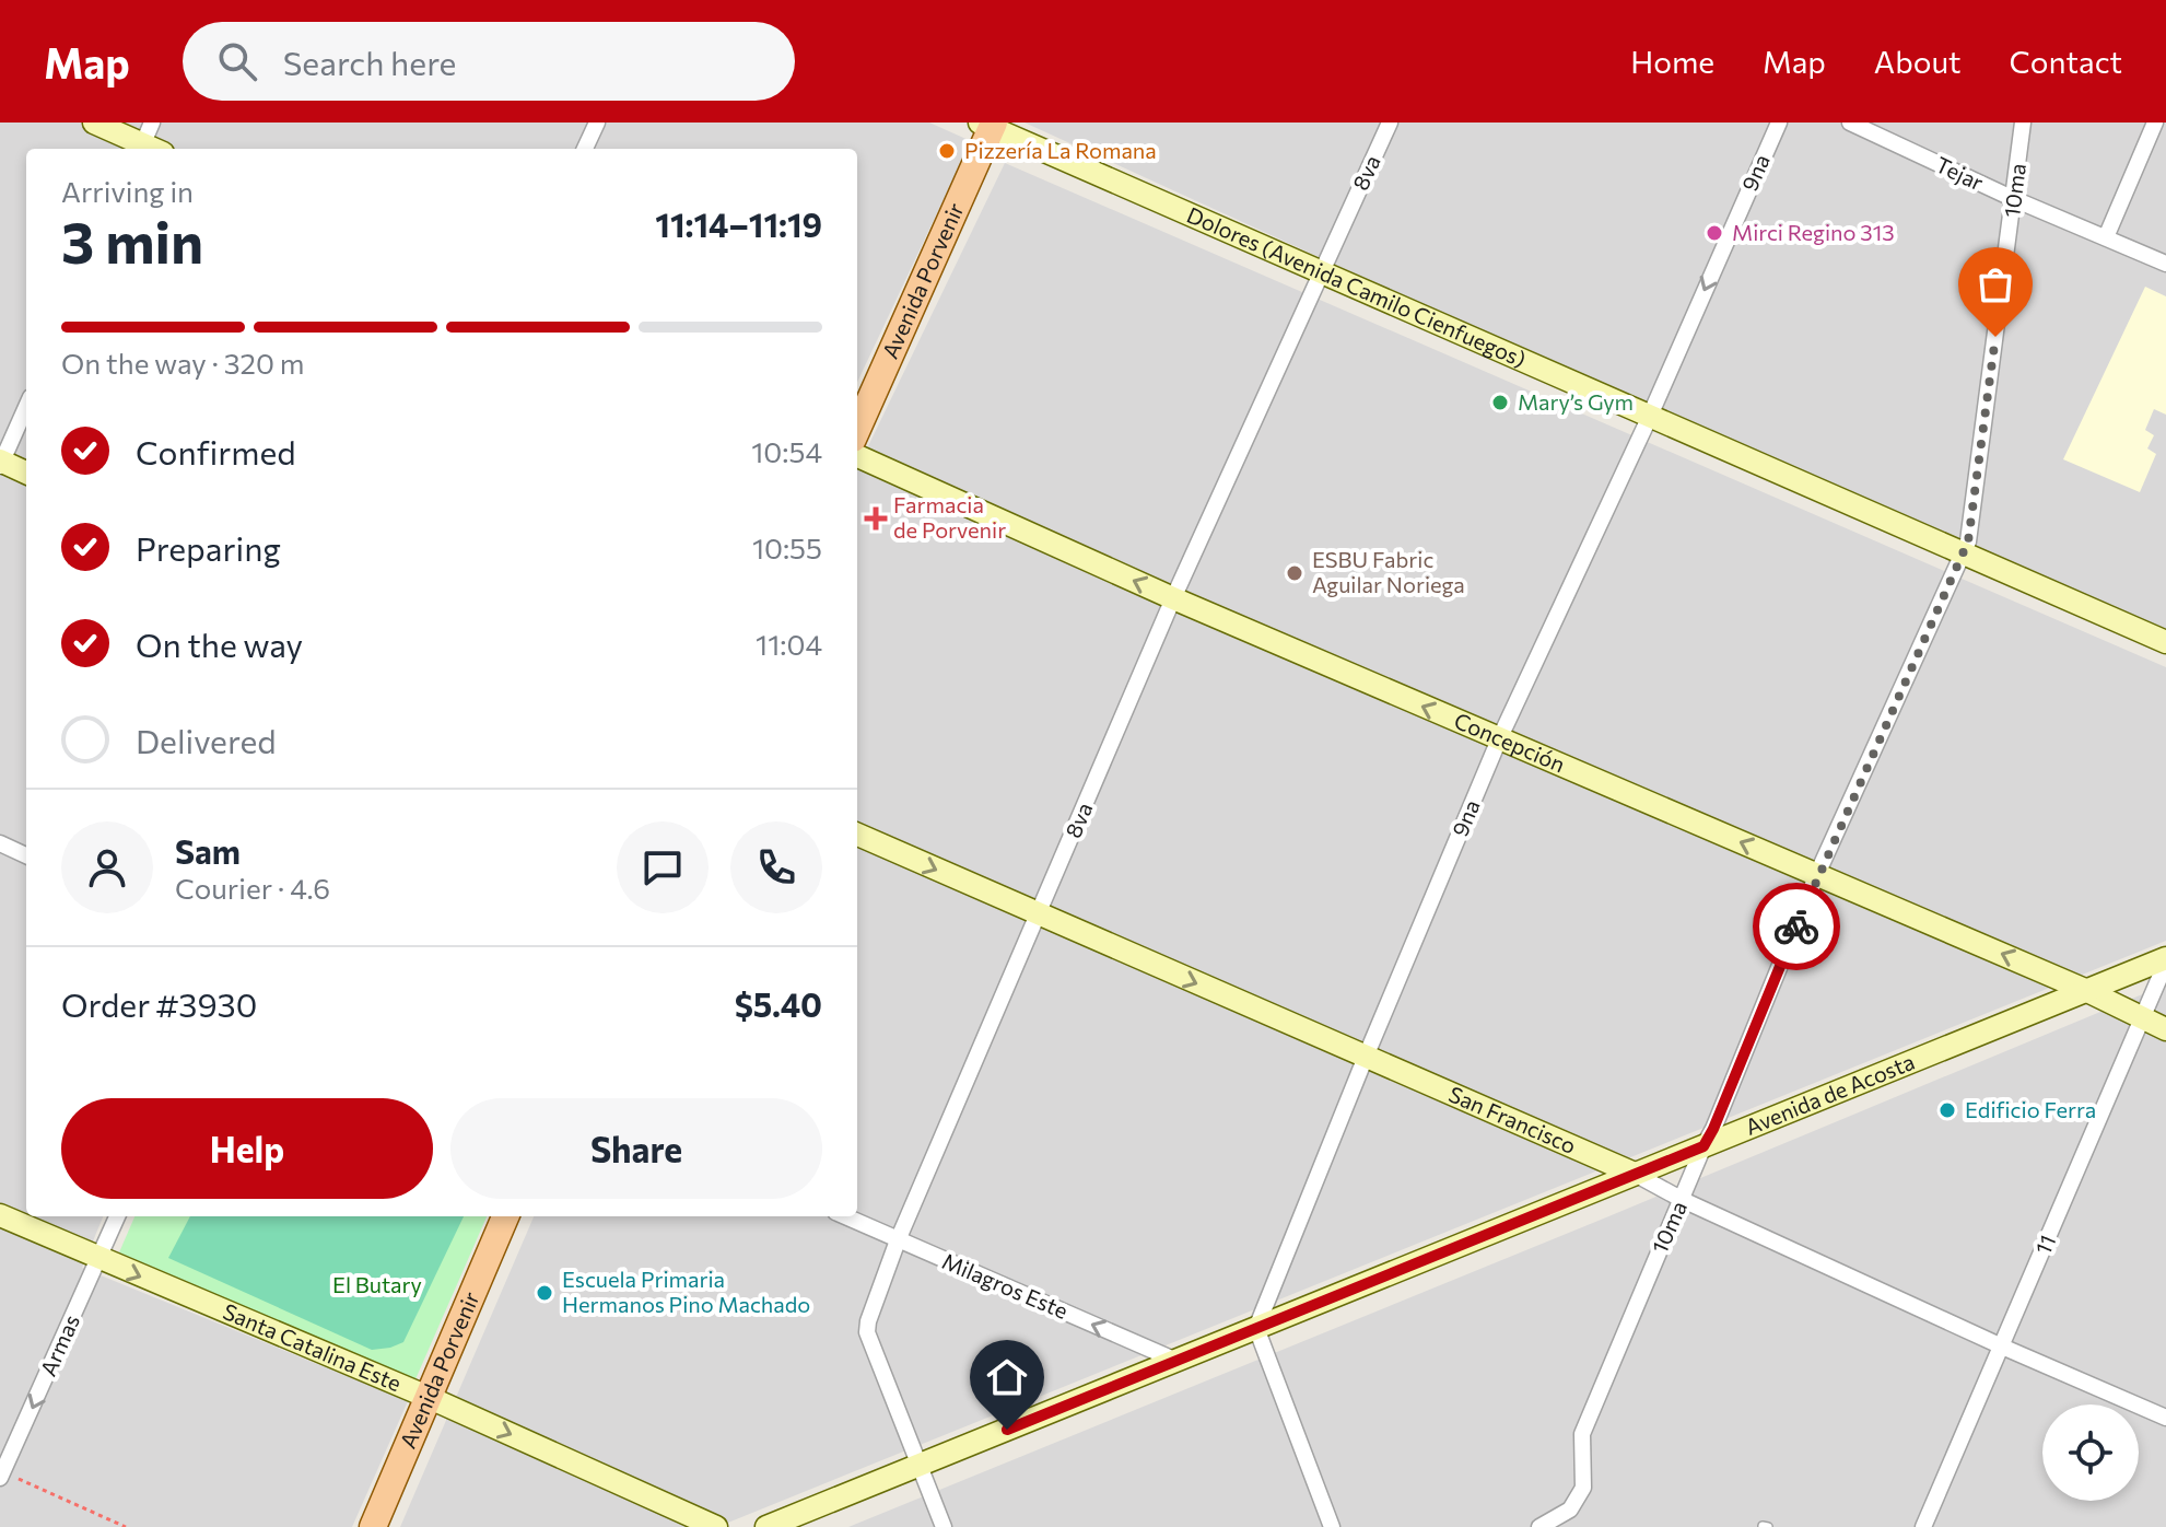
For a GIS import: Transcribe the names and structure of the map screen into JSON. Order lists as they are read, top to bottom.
{
  "streets": {
    "main road": ["Avenida Porvenir"],
    "street": [
      "8va",
      "9na",
      "Tejar",
      "10ma",
      "Dolores (Avenida Camilo Cienfuegos)",
      "Concepción",
      "Avenida de Acosta",
      "San Francisco",
      "11",
      "Milagros Este",
      "Armas",
      "Santa Catalina Este"
    ]
  },
  "crossings": [
    ["8va", "Dolores (Avenida Camilo Cienfuegos)"],
    ["8va", "Concepción"],
    ["8va", "Avenida de Acosta"],
    ["8va", "San Francisco"],
    ["8va", "Milagros Este"],
    ["9na", "Dolores (Avenida Camilo Cienfuegos)"],
    ["9na", "Concepción"],
    ["9na", "Avenida de Acosta"],
    ["9na", "San Francisco"],
    ["Tejar", "10ma"],
    ["10ma", "Dolores (Avenida Camilo Cienfuegos)"],
    ["10ma", "Concepción"],
    ["10ma", "Avenida de Acosta"],
    ["10ma", "San Francisco"],
    ["Avenida Porvenir", "Dolores (Avenida Camilo Cienfuegos)"],
    ["Avenida Porvenir", "Santa Catalina Este"],
    ["Concepción", "Avenida de Acosta"],
    ["Concepción", "11"],
    ["Avenida de Acosta", "San Francisco"],
    ["Avenida de Acosta", "11"],
    ["Avenida de Acosta", "Milagros Este"],
    ["San Francisco", "11"],
    ["Armas", "Santa Catalina Este"]
  ],
  "one_way": [
    "Concepción",
    "San Francisco",
    "Milagros Este",
    "Armas",
    "Santa Catalina Este"
  ],
  "parks": ["El Butary"],
  "places": {
    "other": [
      "Pizzería La Romana",
      "Mirci Regino 313",
      "Mary’s Gym",
      "ESBU Fabric Aguilar Noriega",
      "Edificio Ferra",
      "Escuela Primaria Hermanos Pino Machado"
    ],
    "health": ["Farmacia de Porvenir"]
  },
  "page": {
    "header": "Map",
    "search": "Search here",
    "nav": [
      "Home",
      "Map",
      "About",
      "Contact"
    ],
    "heading": ["3 min", "Arriving in", "11:14–11:19"],
    "panel": [
      "Sam",
      "Courier · 4.6",
      "Order #3930",
      "$5.40"
    ],
    "bar": "On the way · 320 m",
    "list": [
      ["Confirmed", "10:54"],
      ["Preparing", "10:55"],
      ["On the way", "11:04"],
      "Delivered"
    ],
    "buttons": ["Help", "Share"]
  }
}
